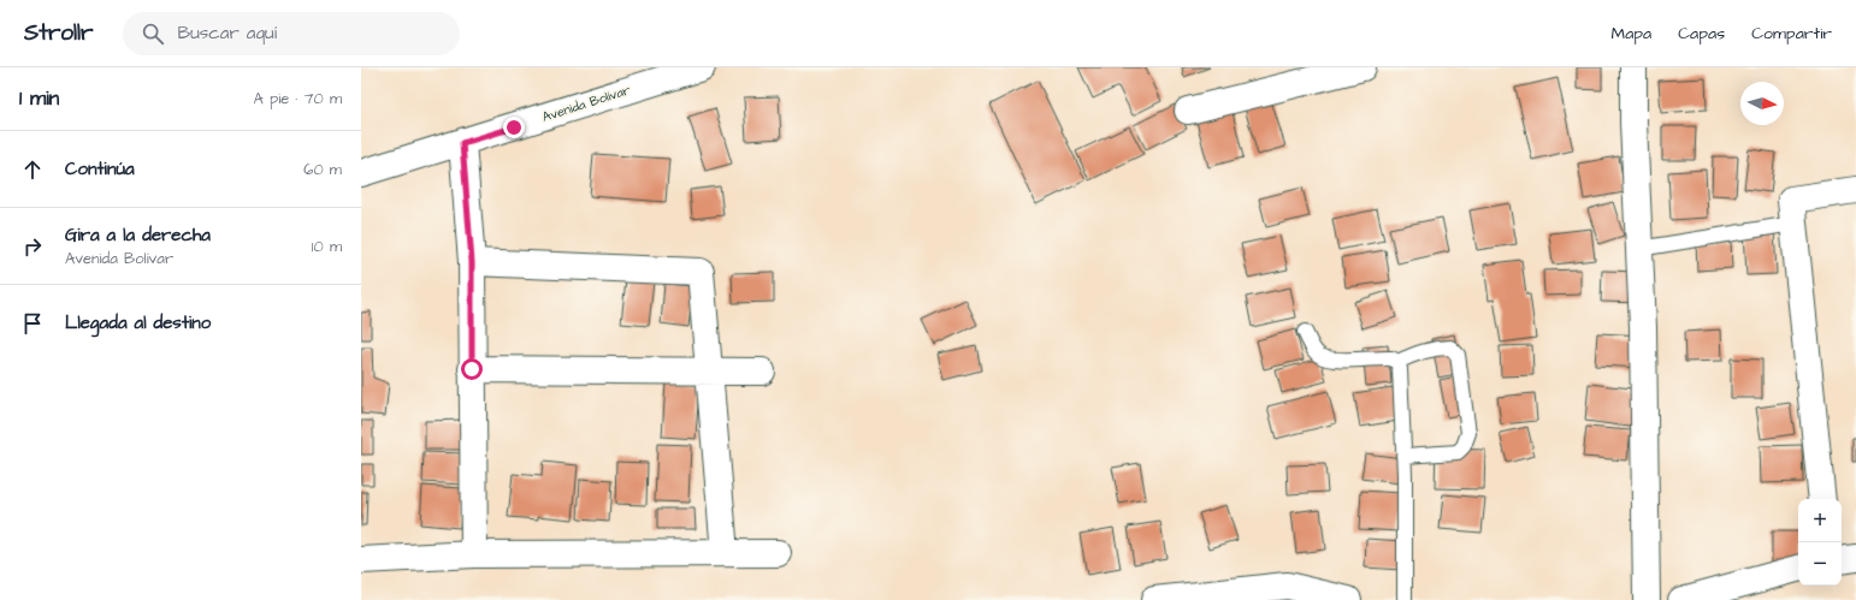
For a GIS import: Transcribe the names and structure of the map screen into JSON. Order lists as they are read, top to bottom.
{
  "streets": {
    "street": ["Avenida Bolívar"]
  },
  "north": "right",
  "page": {
    "header": "Strollr",
    "search": "Buscar aquí",
    "nav": ["Mapa", "Capas", "Compartir"],
    "heading": ["1 min", "A pie · 70 m"],
    "list": [
      ["Continúa", "60 m"],
      ["Gira a la derecha", "Avenida Bolívar", "10 m"],
      "Llegada al destino"
    ],
    "map_buttons": ["+", "−"]
  }
}
